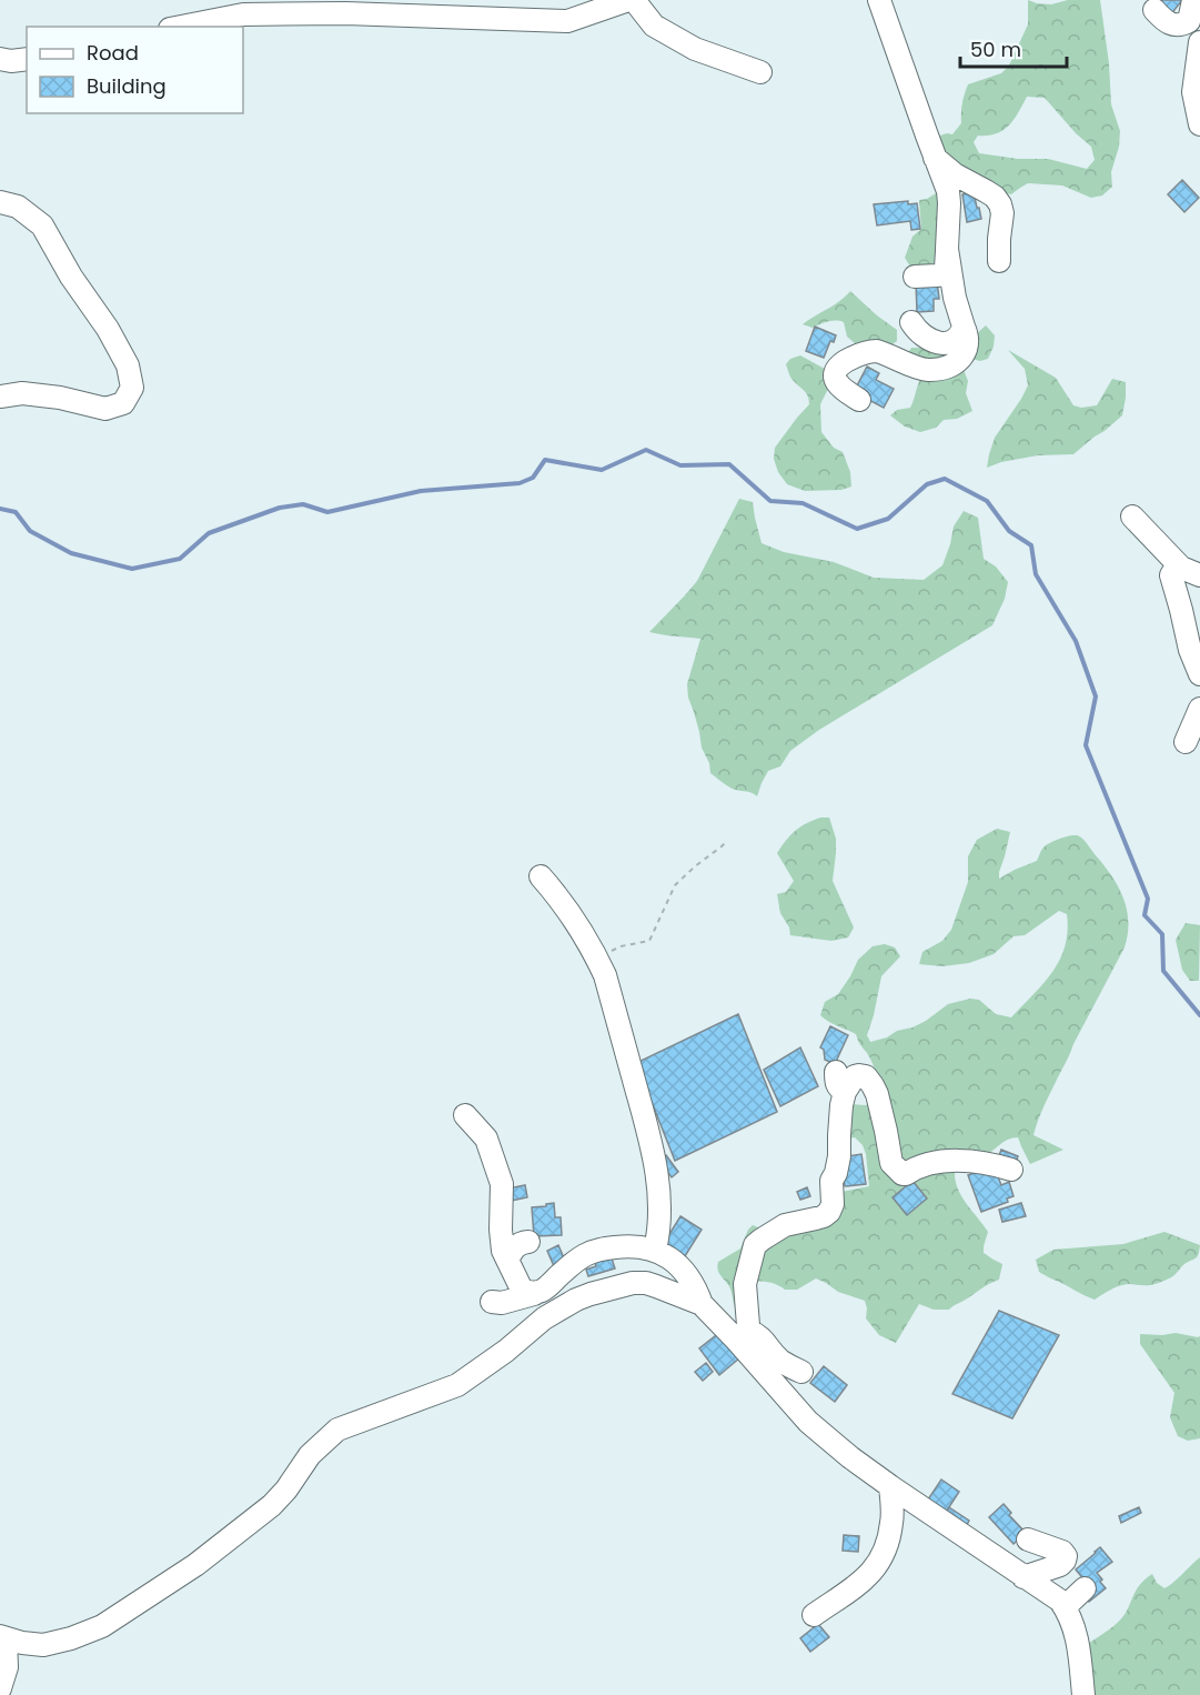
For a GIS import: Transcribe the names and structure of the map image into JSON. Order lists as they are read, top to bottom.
{
  "legend": ["Road", "Building"],
  "scale_bar": "50 m"
}
